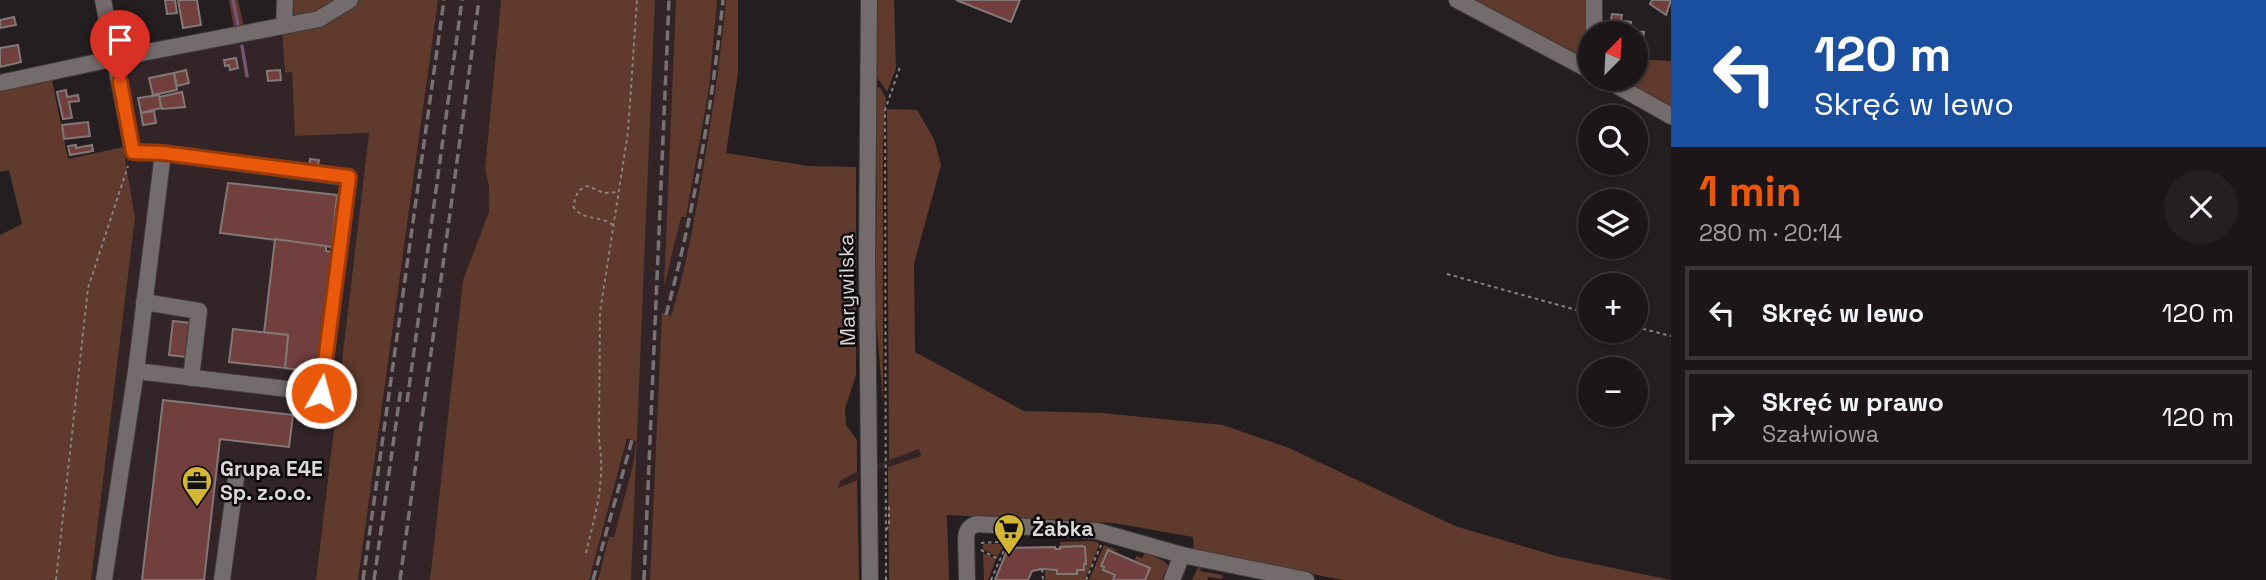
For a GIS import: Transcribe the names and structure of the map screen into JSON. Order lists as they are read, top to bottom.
{
  "streets": {
    "street": ["Marywilska"]
  },
  "places": {
    "office": ["Grupa E4E Sp. z.o.o."],
    "supermarket": ["Żabka"]
  },
  "north": "top right",
  "page": {
    "turn": ["120 m", "Skręć w lewo"],
    "map_buttons": ["+", "−"],
    "heading": ["1 min", "280 m · 20:14"],
    "list": [
      {
        "name": "Skręć w lewo",
        "value": "120 m"
      },
      {
        "name": "Skręć w prawo",
        "note": "Szałwiowa",
        "value": "120 m"
      }
    ]
  }
}
